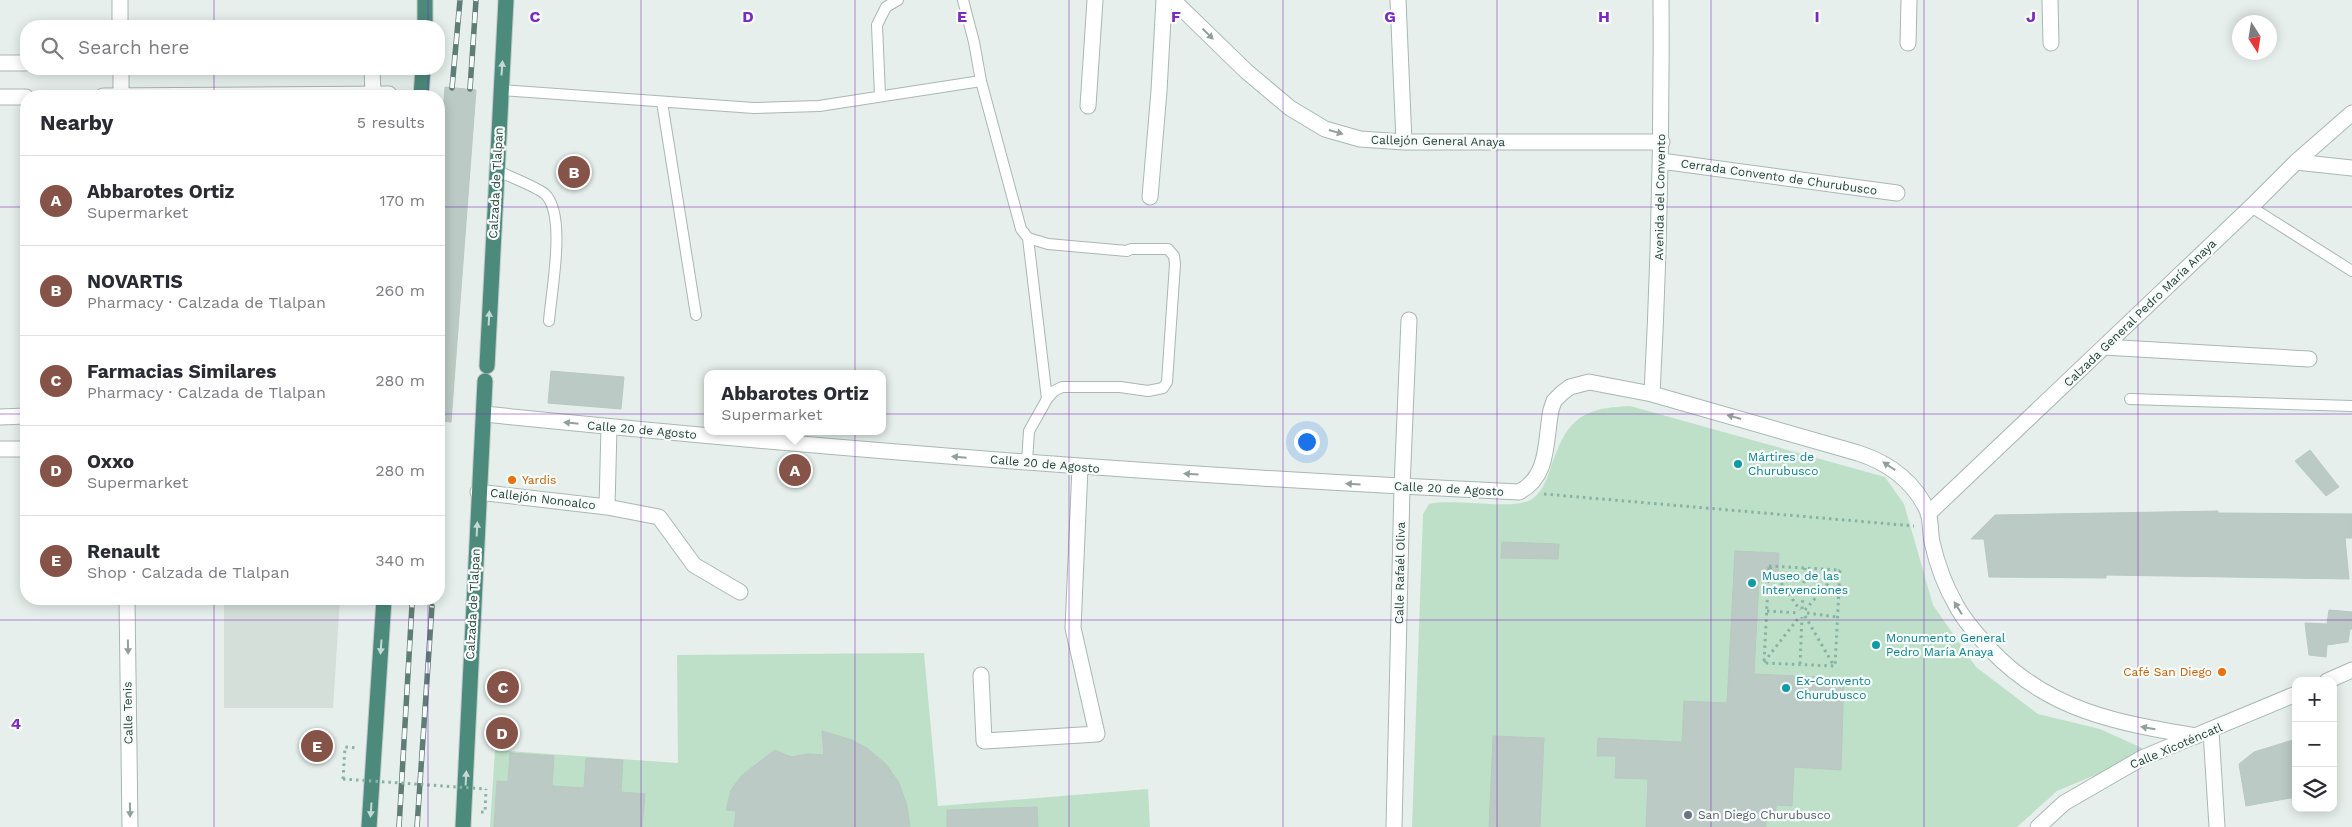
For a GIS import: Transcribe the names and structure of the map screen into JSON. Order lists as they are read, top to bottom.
{
  "streets": {
    "highway": ["Calzada de Tlalpan"],
    "street": [
      "Callejón General Anaya",
      "Cerrada Convento de Churubusco",
      "Avenida del Convento",
      "Calzada General Pedro María Anaya",
      "Calle 20 de Agosto",
      "Callejón Nonoalco",
      "Calle Rafaél Oliva",
      "Calle Tenis",
      "Calle Xicoténcatl"
    ]
  },
  "crossings": [
    ["Callejón General Anaya", "Avenida del Convento"],
    ["Cerrada Convento de Churubusco", "Avenida del Convento"],
    ["Calzada de Tlalpan", "Calle 20 de Agosto"],
    ["Calzada de Tlalpan", "Callejón Nonoalco"],
    ["Avenida del Convento", "Calle 20 de Agosto"],
    ["Calzada General Pedro María Anaya", "Calle 20 de Agosto"],
    ["Calle 20 de Agosto", "Callejón Nonoalco"],
    ["Calle 20 de Agosto", "Calle Rafaél Oliva"],
    ["Calle 20 de Agosto", "Calle Xicoténcatl"]
  ],
  "one_way": ["Callejón General Anaya", "Calle 20 de Agosto", "Calle Tenis"],
  "places": [
    "Mártires de Churubusco",
    "Yardis",
    "Museo de las Intervenciones",
    "Monumento General Pedro María Anaya",
    "Café San Diego",
    "Ex-Convento Churubusco",
    "San Diego Churubusco"
  ],
  "north": "bottom",
  "page": {
    "search": "Search here",
    "heading": ["Nearby", "5 results"],
    "pins": [
      "B",
      "A",
      "C",
      "D",
      "E"
    ],
    "list": [
      {
        "mark": "A",
        "name": "Abbarotes Ortiz",
        "note": "Supermarket",
        "value": "170 m"
      },
      {
        "mark": "B",
        "name": "NOVARTIS",
        "note": "Pharmacy · Calzada de Tlalpan",
        "value": "260 m"
      },
      {
        "mark": "C",
        "name": "Farmacias Similares",
        "note": "Pharmacy · Calzada de Tlalpan",
        "value": "280 m"
      },
      {
        "mark": "D",
        "name": "Oxxo",
        "note": "Supermarket",
        "value": "280 m"
      },
      {
        "mark": "E",
        "name": "Renault",
        "note": "Shop · Calzada de Tlalpan",
        "value": "340 m"
      }
    ],
    "popup": ["Abbarotes Ortiz", "Supermarket"],
    "map_buttons": ["+", "−"]
  },
  "grid": {
    "columns": [
      "C",
      "D",
      "E",
      "F",
      "G",
      "H",
      "I",
      "J"
    ],
    "rows": ["4"]
  }
}
